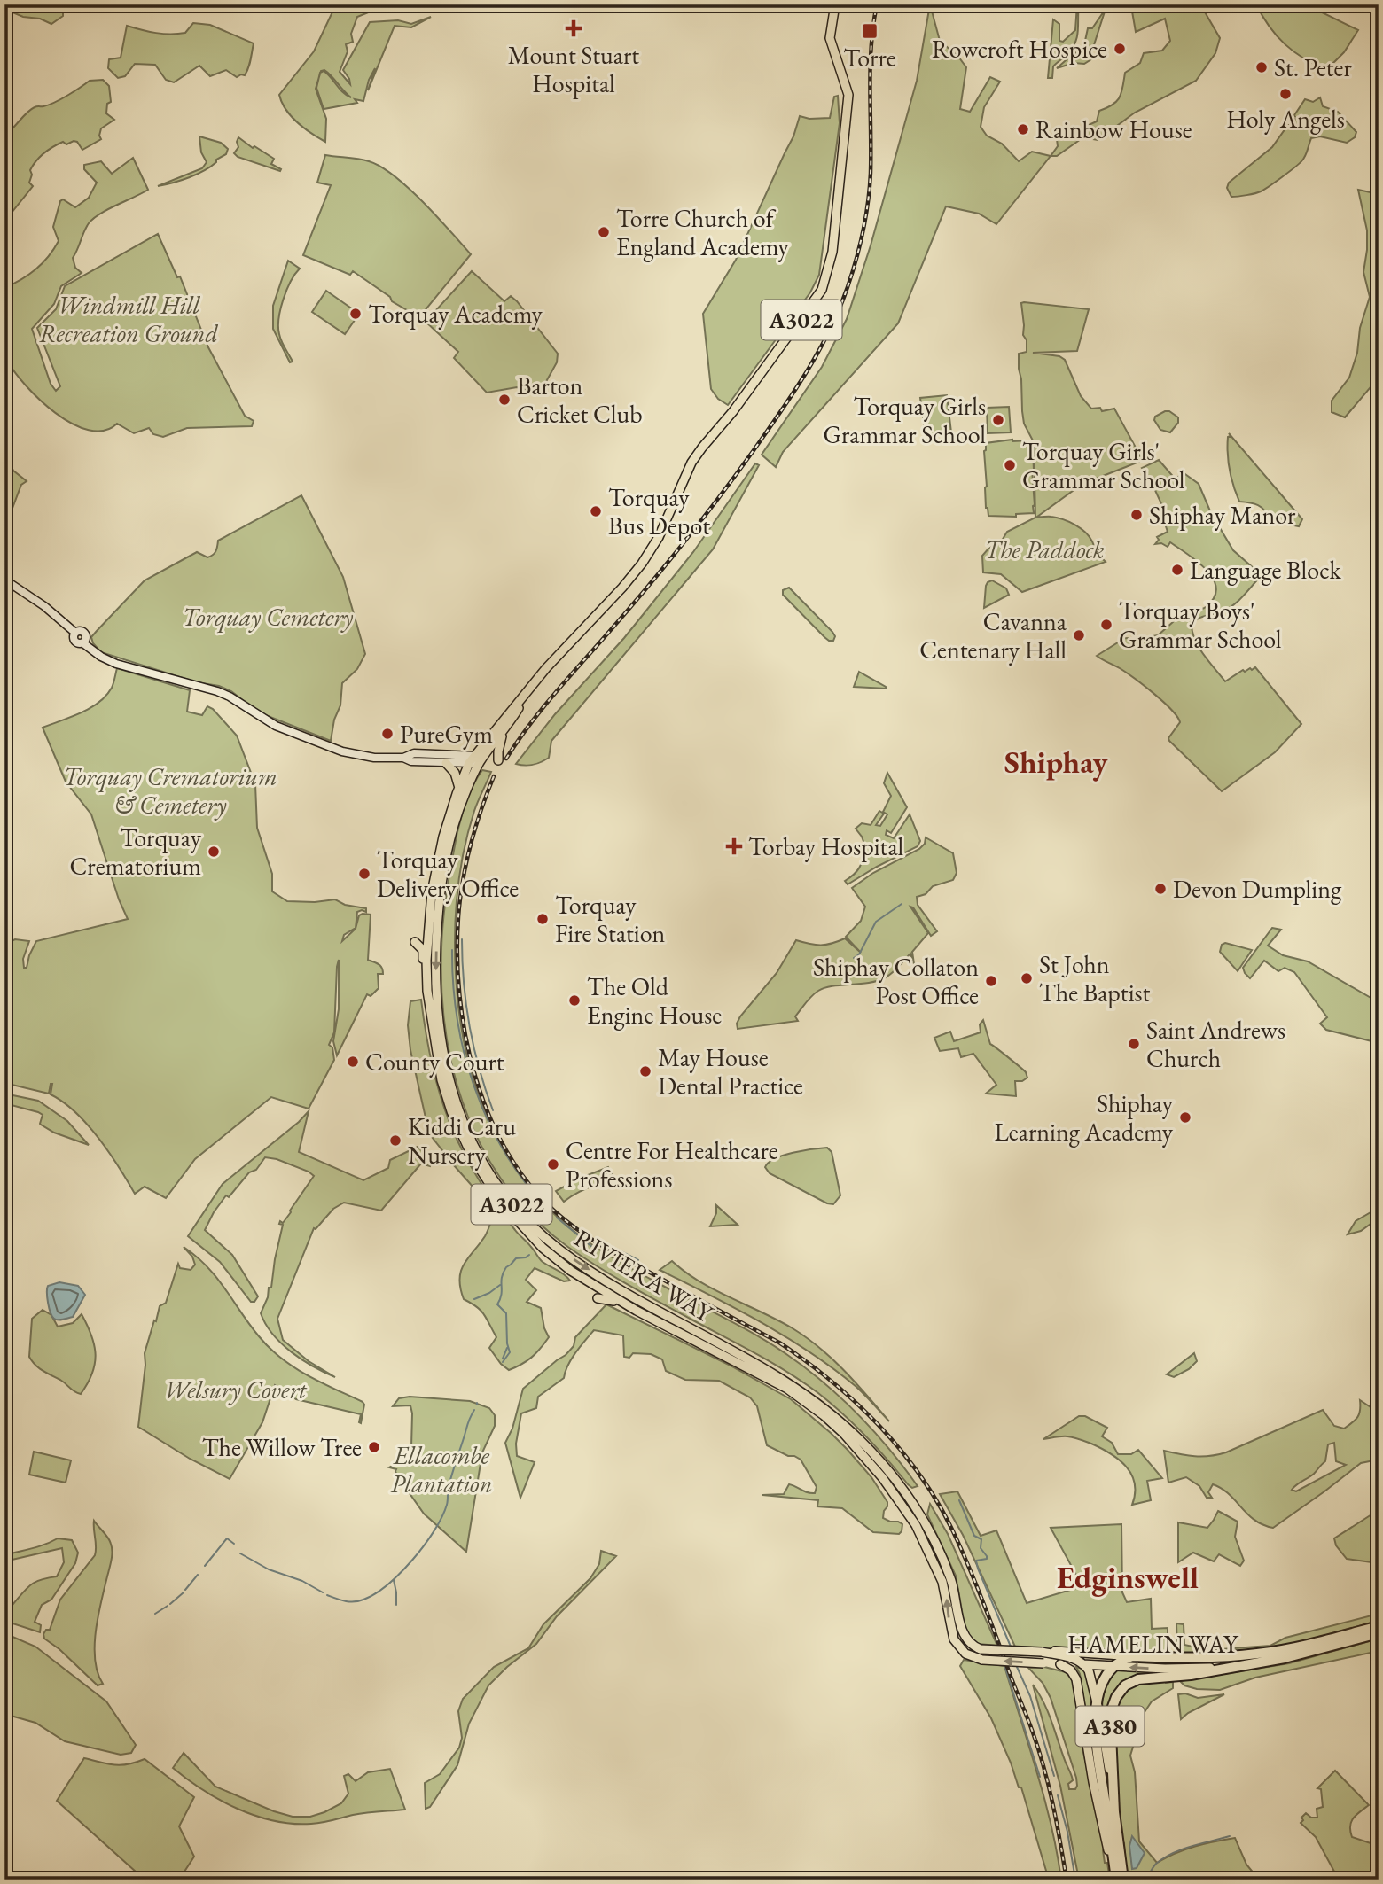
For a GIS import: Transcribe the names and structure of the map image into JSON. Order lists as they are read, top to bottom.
{
  "streets": {
    "highway": ["HAMELIN WAY", "A380"],
    "main road": ["A3022", "RIVIERA WAY"]
  },
  "crossings": [
    ["A3022", "RIVIERA WAY"],
    ["A3022", "HAMELIN WAY"],
    ["RIVIERA WAY", "HAMELIN WAY"],
    ["HAMELIN WAY", "A380"]
  ],
  "districts": ["Shiphay", "Edginswell"],
  "parks": [
    "Windmill Hill Recreation Ground",
    "The Paddock",
    "Torquay Cemetery",
    "Torquay Crematorium & Cemetery",
    "Welsury Covert",
    "Ellacombe Plantation"
  ],
  "places": {
    "health": ["Mount Stuart Hospital", "Torbay Hospital"],
    "transit": ["Torre"],
    "other": [
      "Rowcroft Hospice",
      "St. Peter",
      "Holy Angels",
      "Rainbow House",
      "Torre Church of England Academy",
      "Torquay Academy",
      "Barton Cricket Club",
      "Torquay Girls Grammar School",
      "Torquay Girls' Grammar School",
      "Torquay Bus Depot",
      "Shiphay Manor",
      "Language Block",
      "Torquay Boys' Grammar School",
      "Cavanna Centenary Hall",
      "PureGym",
      "Torquay Crematorium",
      "Torquay Delivery Office",
      "Devon Dumpling",
      "Torquay Fire Station",
      "St John The Baptist",
      "Shiphay Collaton Post Office",
      "The Old Engine House",
      "Saint Andrews Church",
      "County Court",
      "May House Dental Practice",
      "Shiphay Learning Academy",
      "Kiddi Caru Nursery",
      "Centre For Healthcare Professions",
      "The Willow Tree"
    ]
  }
}
